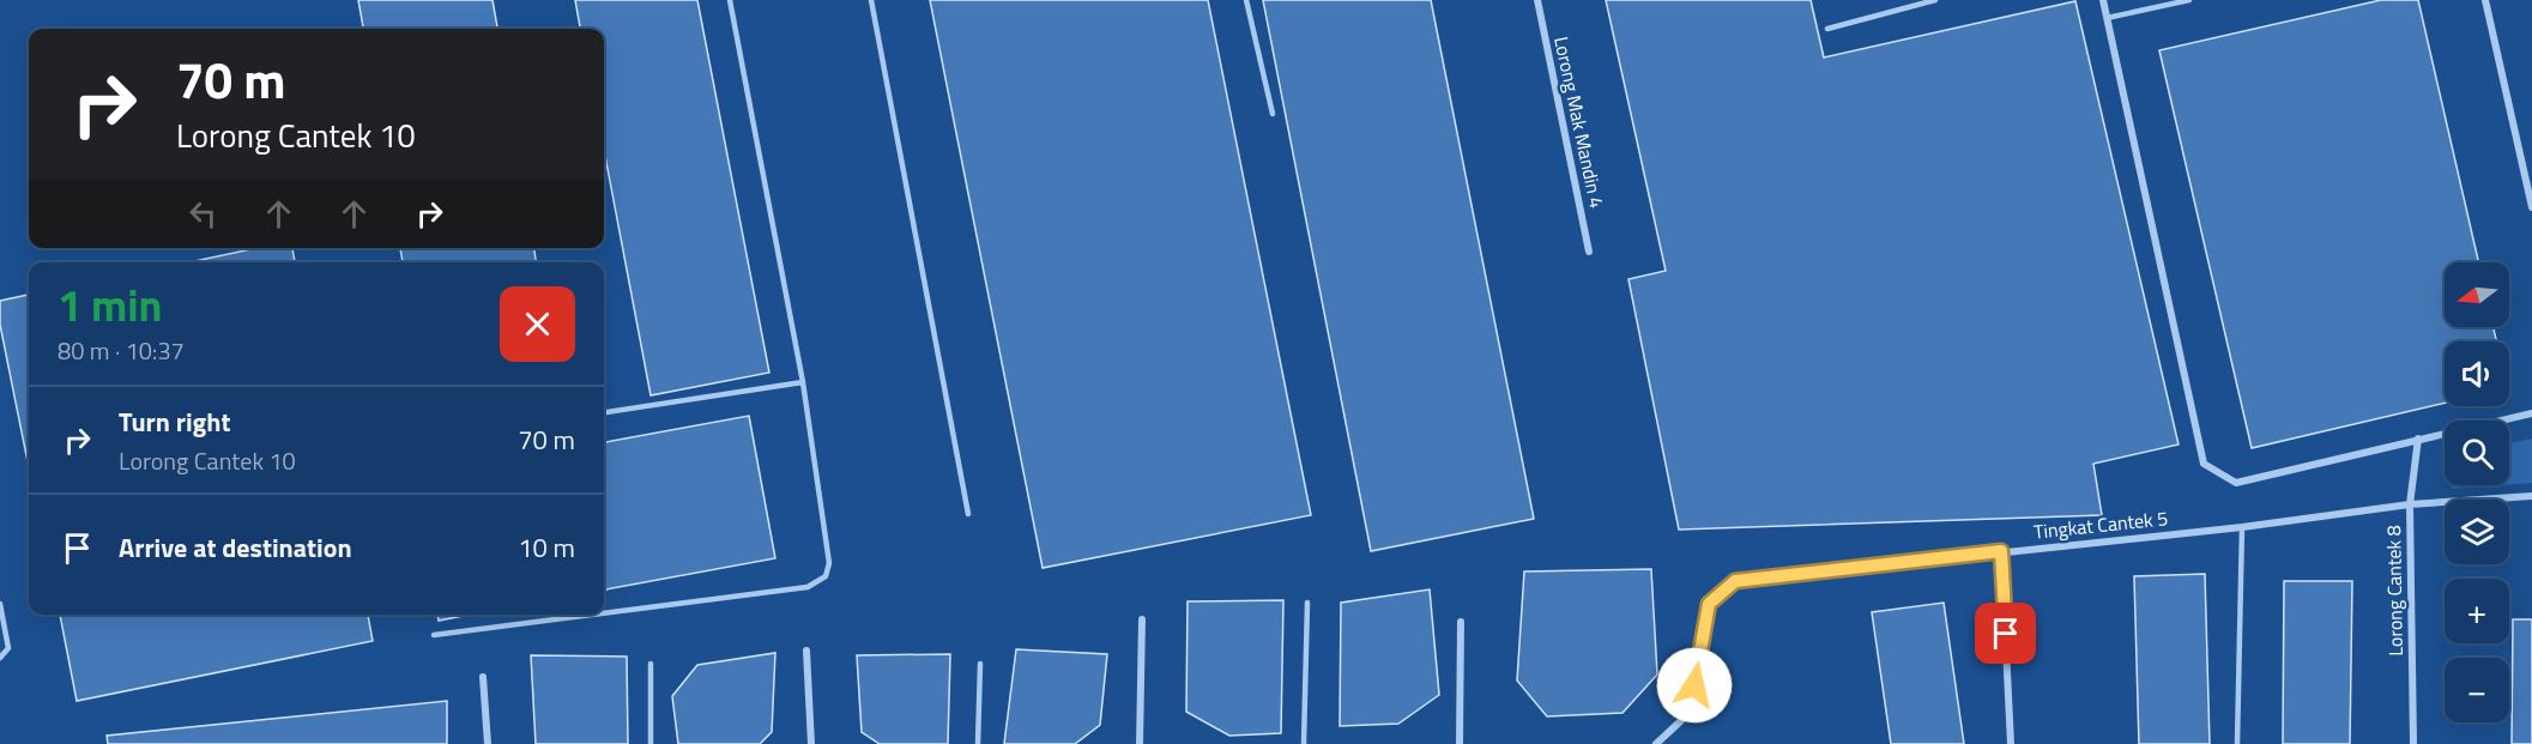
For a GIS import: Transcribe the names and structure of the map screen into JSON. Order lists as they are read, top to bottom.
{
  "streets": {
    "street": ["Lorong Mak Mandin 4", "Tingkat Cantek 5", "Lorong Cantek 8"]
  },
  "crossings": [
    ["Tingkat Cantek 5", "Lorong Cantek 8"]
  ],
  "north": "left",
  "page": {
    "turn": ["70 m", "Lorong Cantek 10"],
    "map_buttons": ["+", "−"],
    "heading": ["1 min", "80 m · 10:37"],
    "list": [
      {
        "name": "Turn right",
        "note": "Lorong Cantek 10",
        "value": "70 m"
      },
      {
        "name": "Arrive at destination",
        "value": "10 m"
      }
    ]
  }
}
